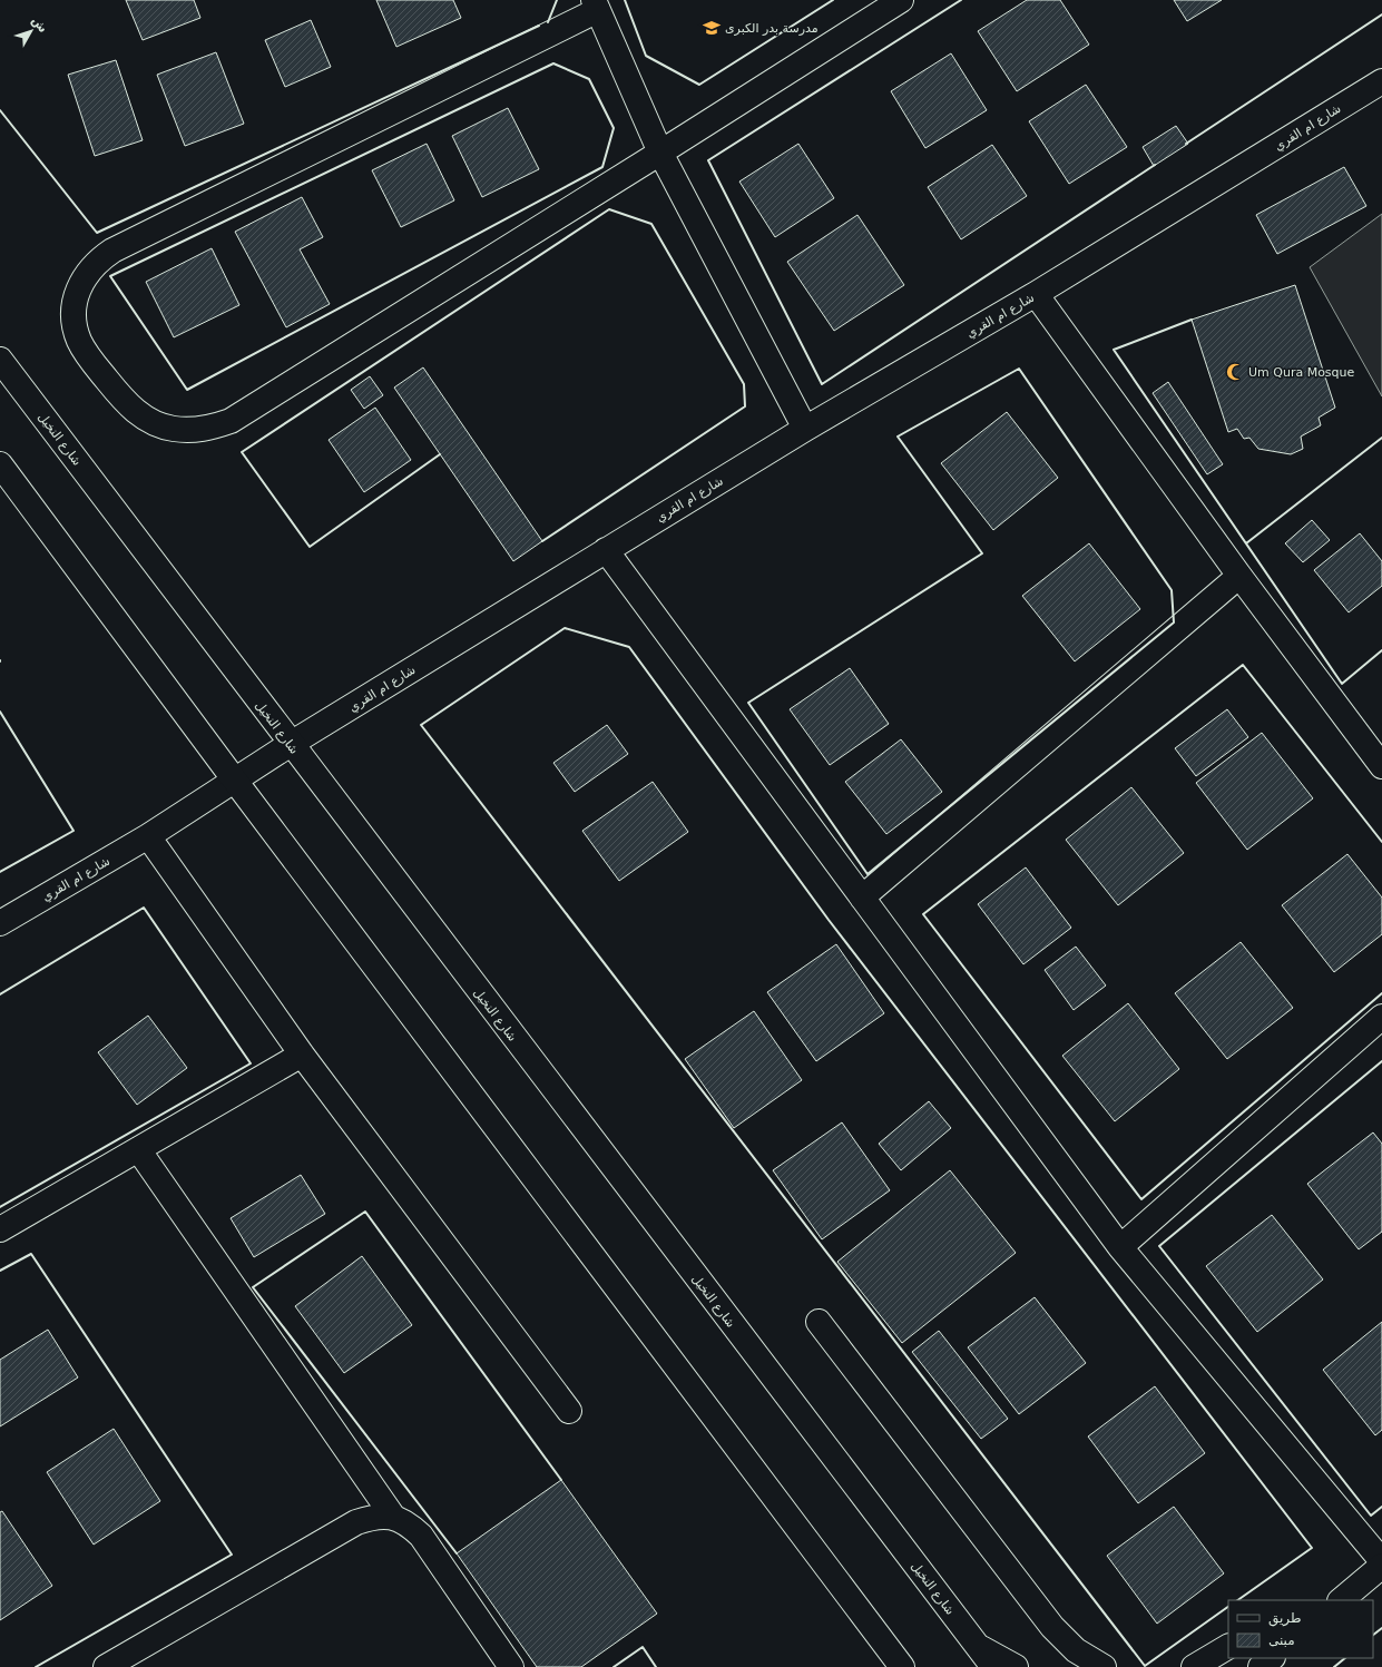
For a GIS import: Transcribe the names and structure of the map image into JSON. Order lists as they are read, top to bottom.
{
  "streets": {
    "street": ["شارع ام القري", "شارع النخيل"]
  },
  "crossings": [
    ["شارع ام القري", "شارع النخيل"]
  ],
  "places": {
    "school or university": ["مدرسة بدر الكبرى"],
    "mosque": ["Um Qura Mosque"]
  },
  "legend": ["طريق", "مبنى"],
  "north": "top right"
}
